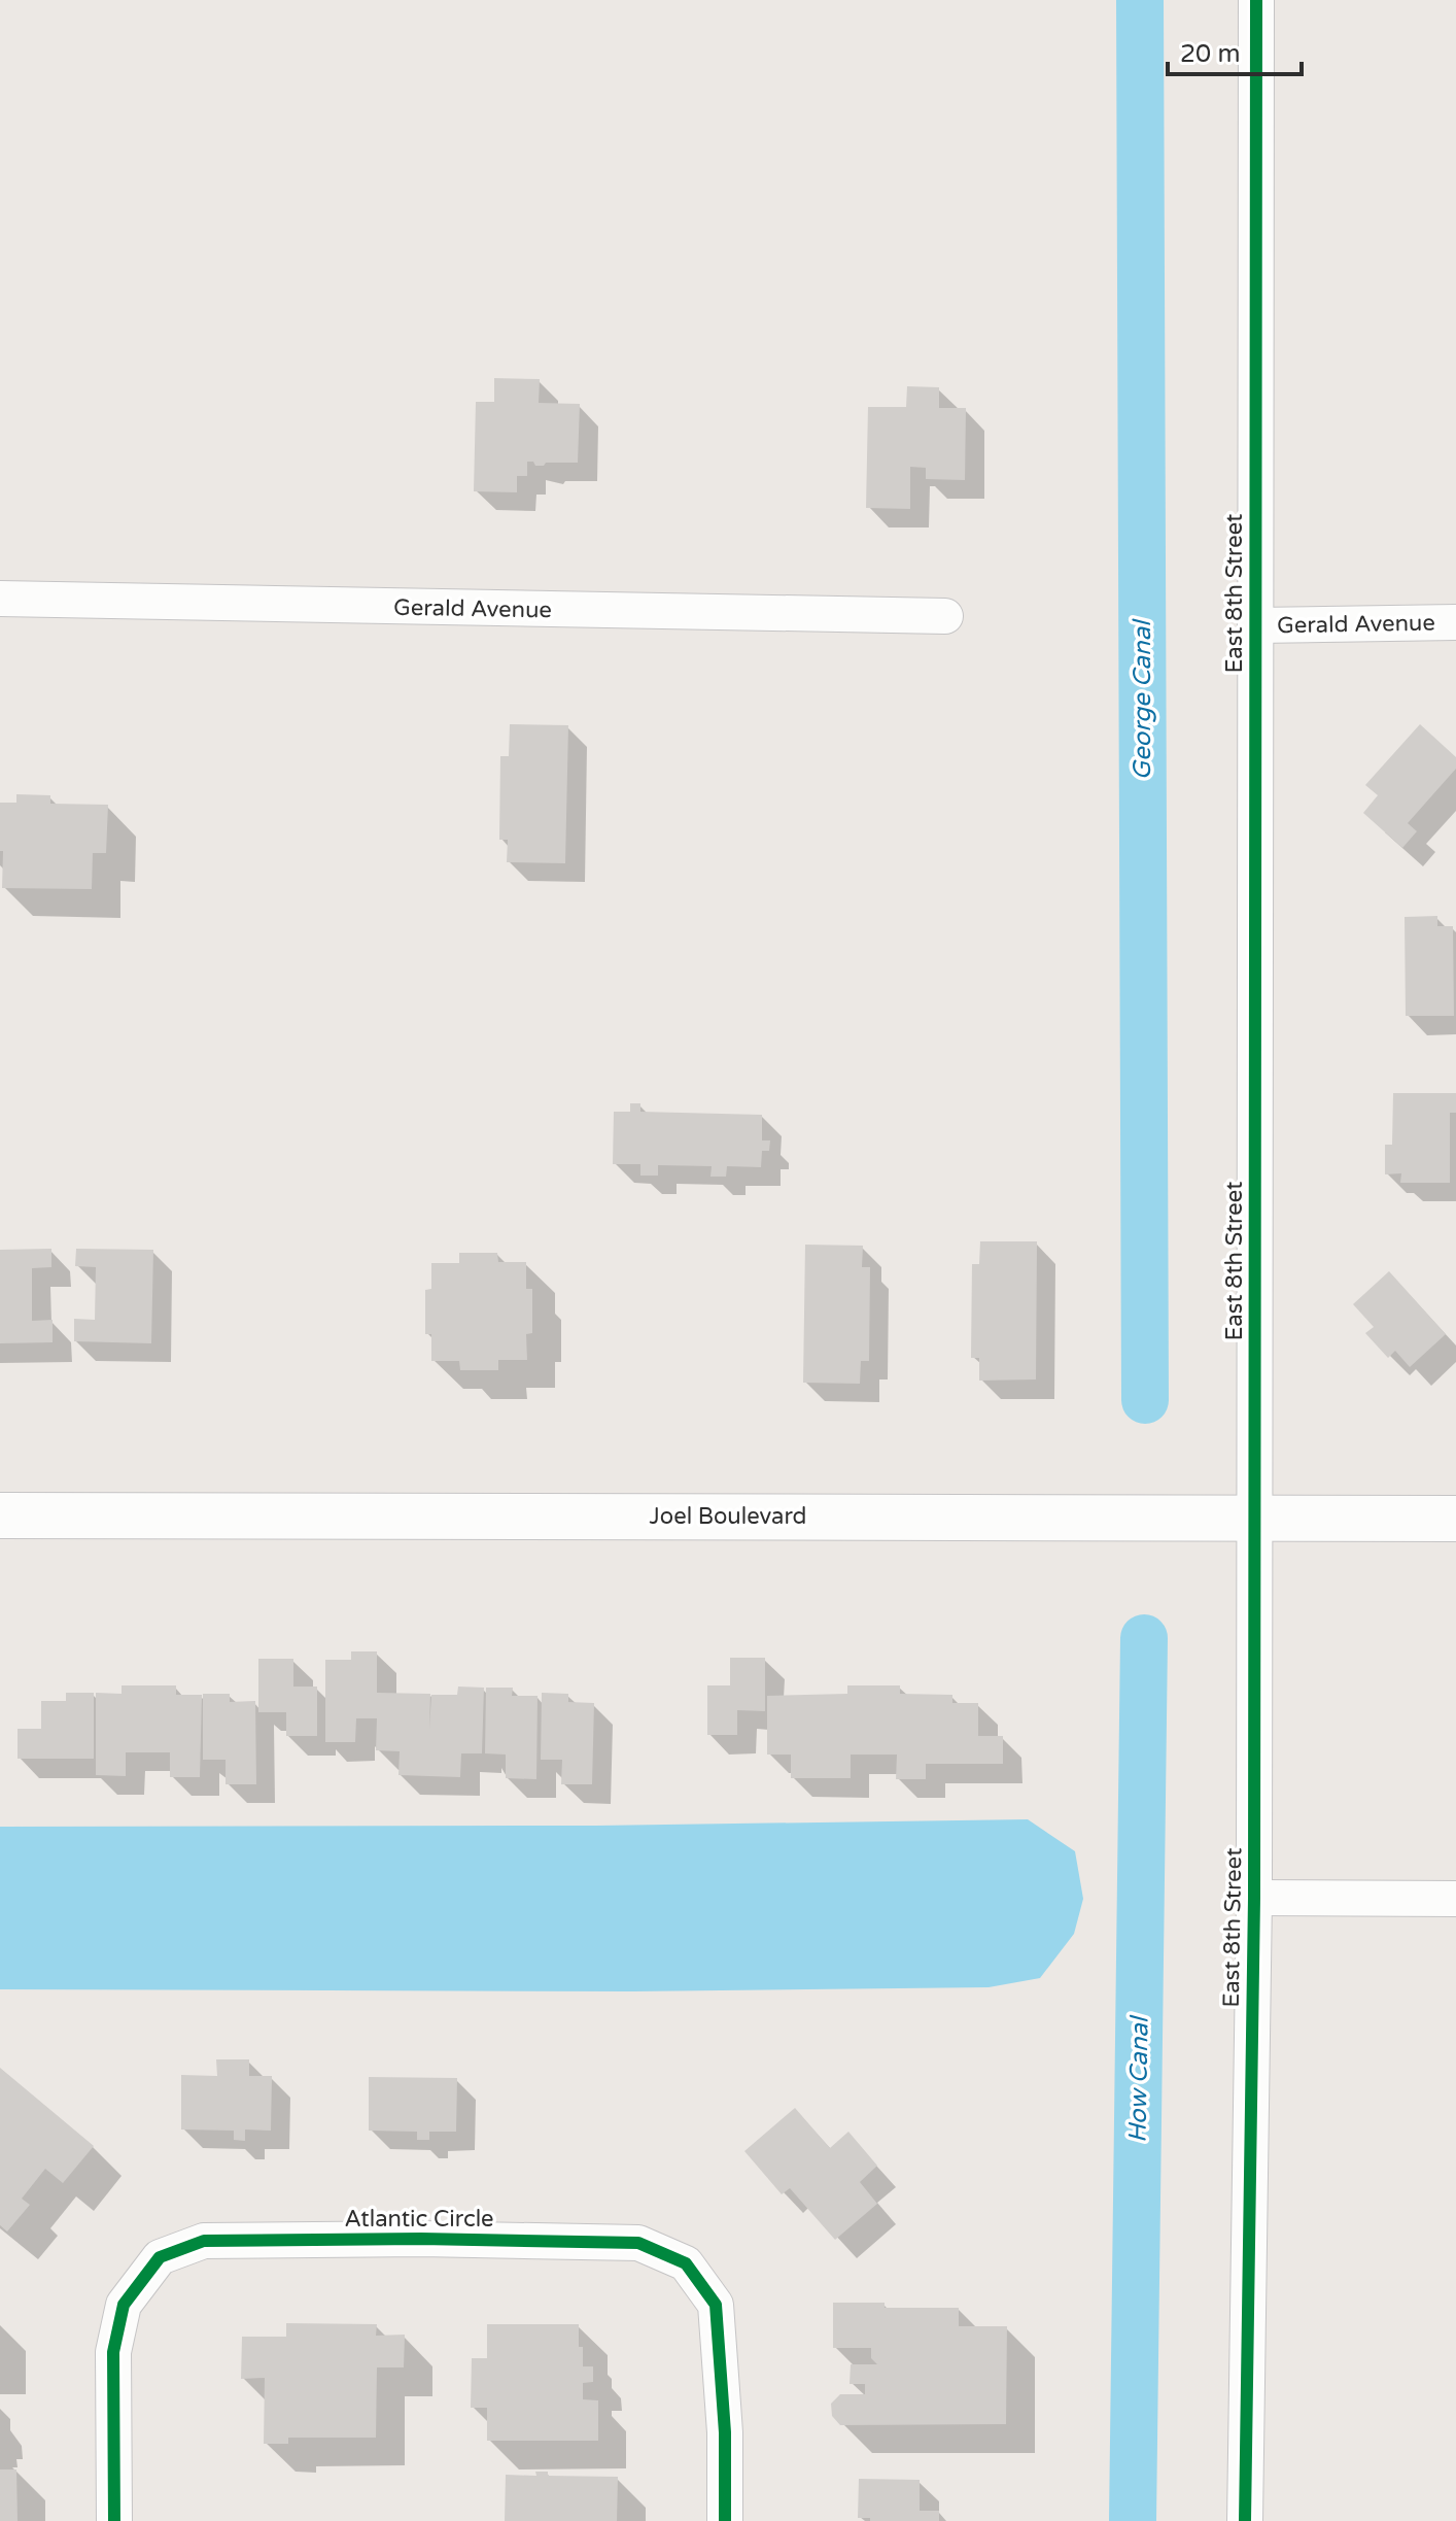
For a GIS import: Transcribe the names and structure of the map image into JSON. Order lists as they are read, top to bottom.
{
  "streets": {
    "main road": ["Joel Boulevard"],
    "street": ["East 8th Street", "Gerald Avenue", "Atlantic Circle"]
  },
  "crossings": [
    ["East 8th Street", "Gerald Avenue"],
    ["East 8th Street", "Joel Boulevard"]
  ],
  "water": ["George Canal", "How Canal"],
  "scale_bar": "20 m"
}
